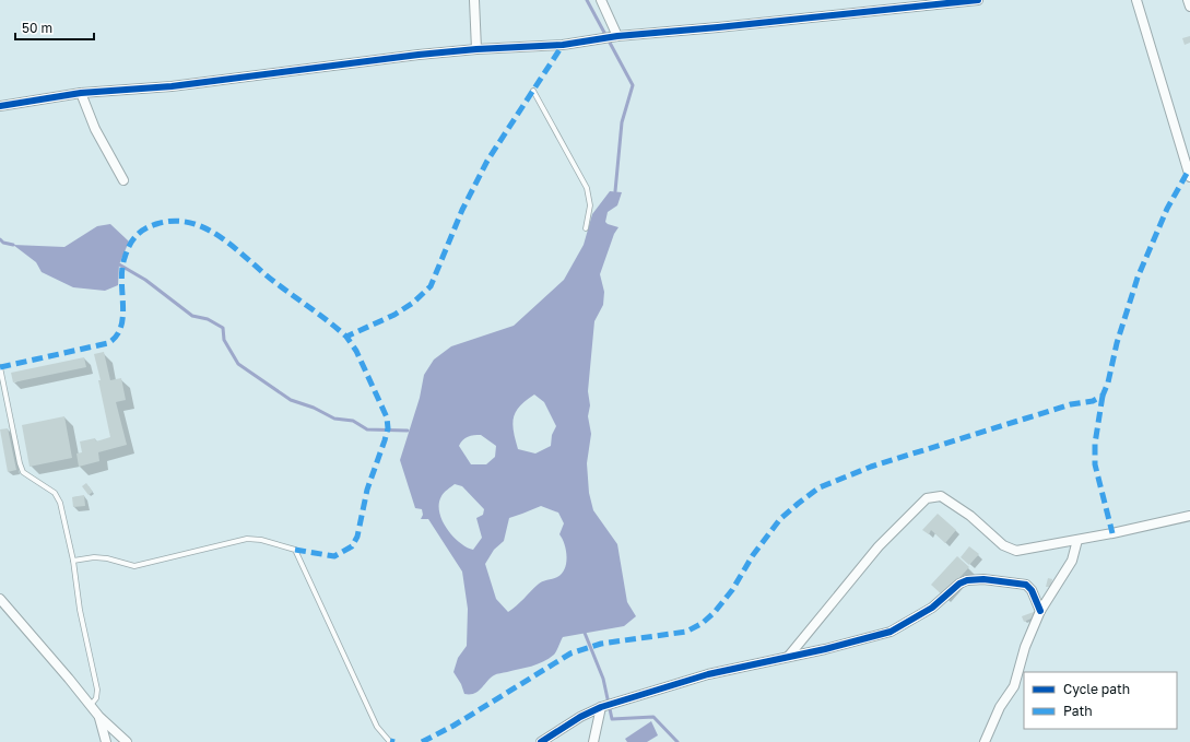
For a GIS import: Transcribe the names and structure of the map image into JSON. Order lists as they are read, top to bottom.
{
  "legend": ["Cycle path", "Path"],
  "scale_bar": "50 m"
}
